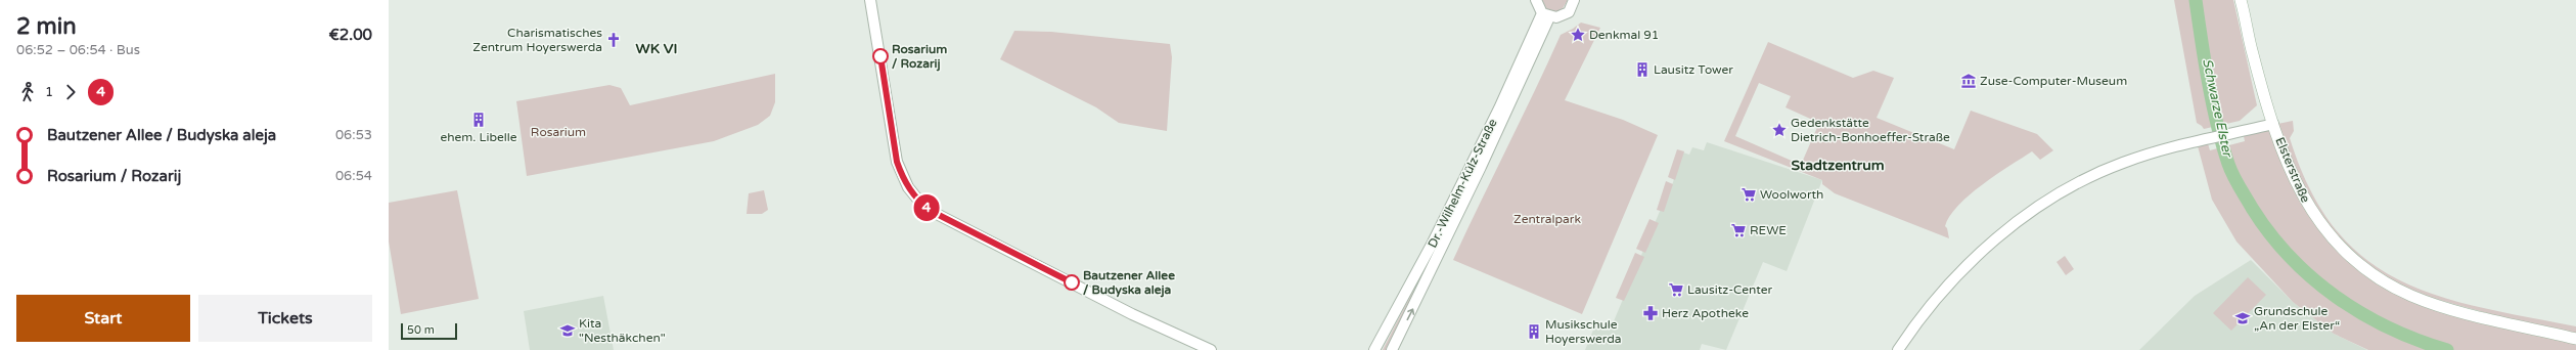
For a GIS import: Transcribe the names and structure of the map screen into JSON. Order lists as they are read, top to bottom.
{
  "streets": {
    "main road": ["Elsterstraße"],
    "street": ["Dr.-Wilhelm-Külz-Straße"]
  },
  "districts": ["WK VI", "Stadtzentrum"],
  "water": ["Schwarze Elster"],
  "parks": ["Rosarium", "Zentralpark"],
  "places": {
    "place": ["Denkmal 91", "Gedenkstätte Dietrich-Bonhoeffer-Straße"],
    "church": ["Charismatisches Zentrum Hoyerswerda"],
    "other": ["Rosarium / Rozarij", "Bautzener Allee / Budyska aleja"],
    "building": ["Lausitz Tower", "ehem. Libelle", "Musikschule Hoyerswerda"],
    "museum": ["Zuse-Computer-Museum"],
    "supermarket": ["Woolworth", "REWE", "Lausitz-Center"],
    "pharmacy": ["Herz Apotheke"],
    "school or university": ["Grundschule „An der Elster“", "Kita \"Nesthäkchen\""]
  },
  "lines": ["bus line 4"],
  "scale_bar": "50 m",
  "page": {
    "heading": ["2 min", "06:52 – 06:54 · Bus", "€2.00"],
    "on_map": "4",
    "legs": ["1", "4"],
    "list": [
      {
        "name": "Bautzener Allee / Budyska aleja",
        "value": "06:53"
      },
      {
        "name": "Rosarium / Rozarij",
        "value": "06:54"
      }
    ],
    "buttons": ["Start", "Tickets"],
    "scale": "50 m"
  }
}
